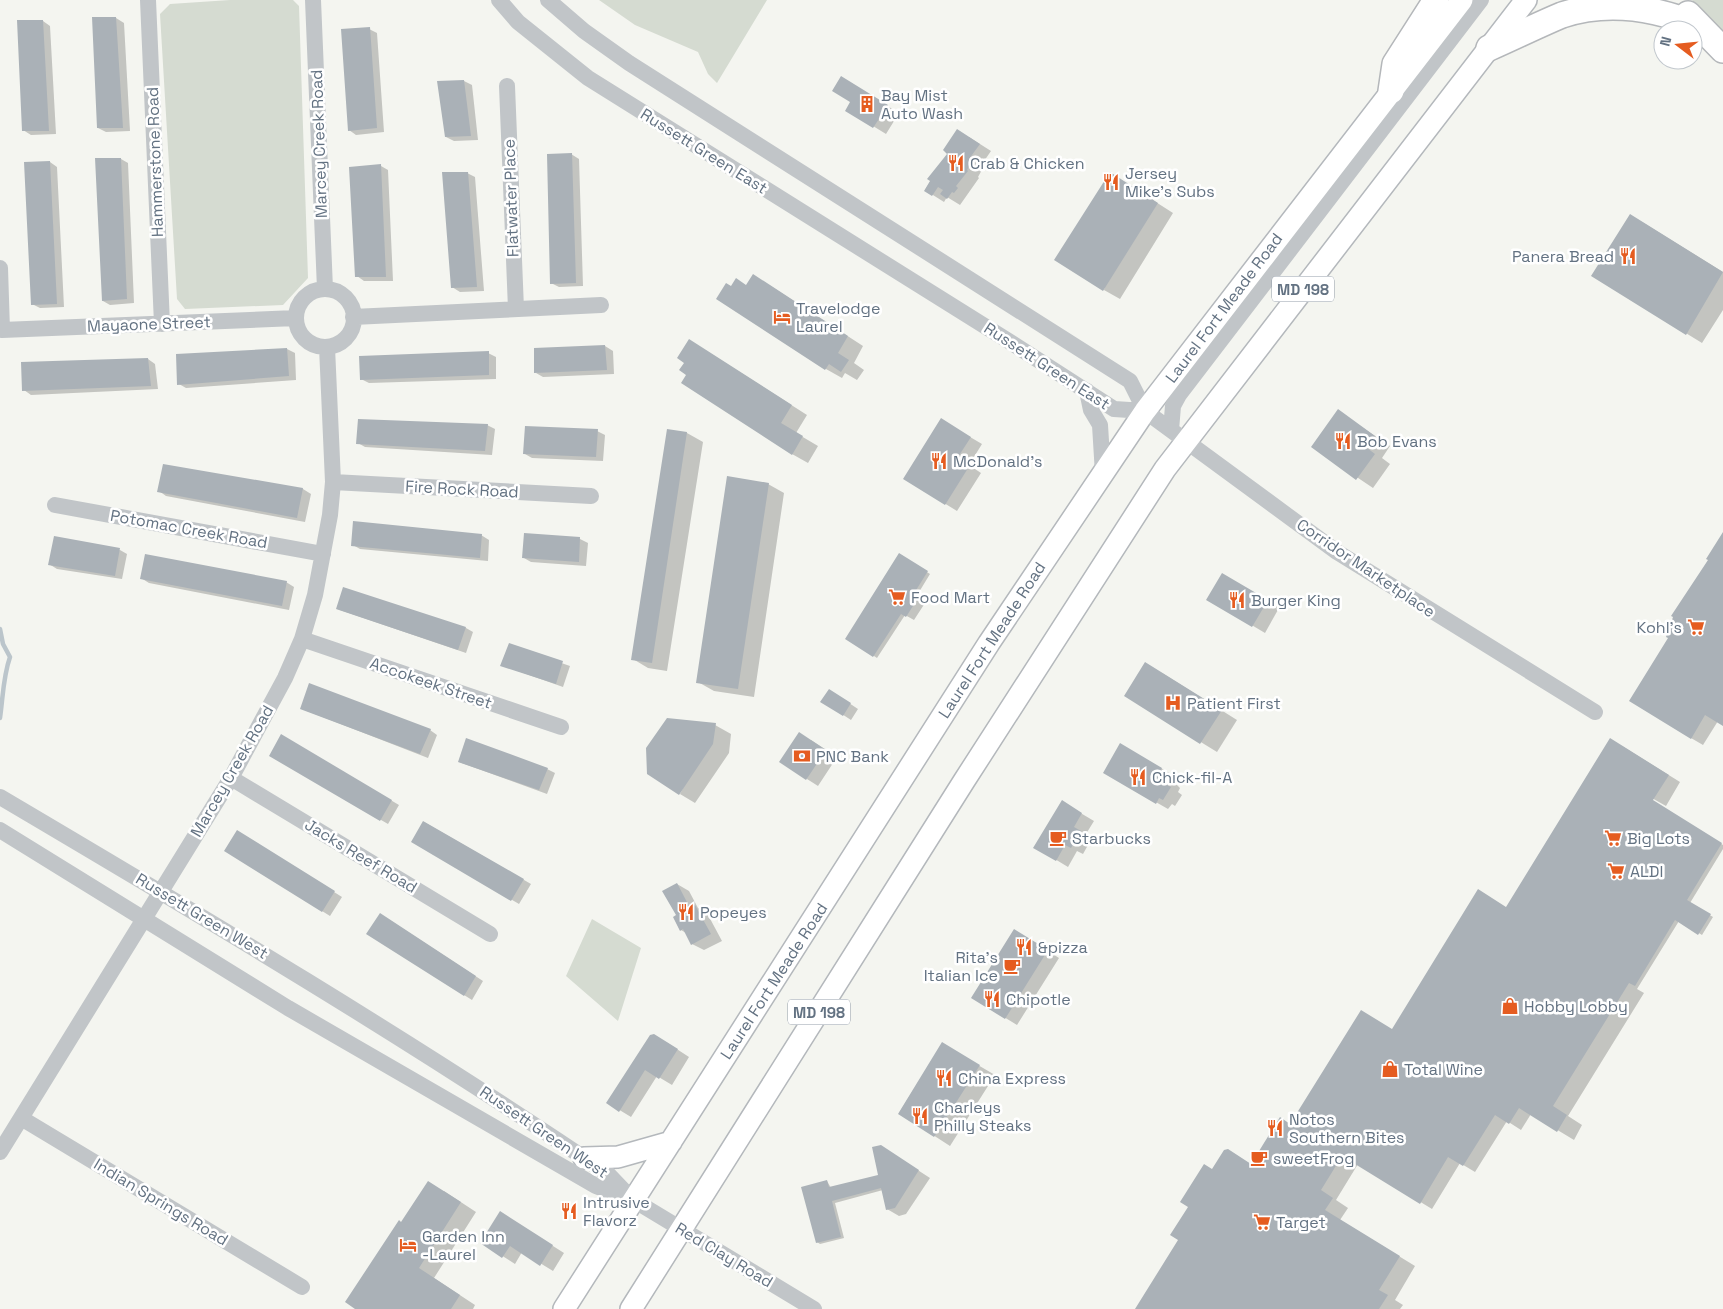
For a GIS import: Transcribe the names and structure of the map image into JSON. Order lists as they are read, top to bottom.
{
  "streets": {
    "main road": ["MD 198", "Laurel Fort Meade Road"],
    "street": [
      "Marcey Creek Road",
      "Russett Green East",
      "Hammerstone Road",
      "Flatwater Place",
      "Mayaone Street",
      "Fire Rock Road",
      "Potomac Creek Road",
      "Corridor Marketplace",
      "Accokeek Street",
      "Jacks Reef Road",
      "Russett Green West",
      "Indian Springs Road",
      "Red Clay Road"
    ]
  },
  "crossings": [
    ["Marcey Creek Road", "Mayaone Street"],
    ["Marcey Creek Road", "Fire Rock Road"],
    ["Marcey Creek Road", "Potomac Creek Road"],
    ["Marcey Creek Road", "Accokeek Street"],
    ["Marcey Creek Road", "Jacks Reef Road"],
    ["Marcey Creek Road", "Russett Green West"],
    ["Marcey Creek Road", "Indian Springs Road"],
    ["Russett Green East", "Laurel Fort Meade Road"],
    ["Russett Green East", "Corridor Marketplace"],
    ["Hammerstone Road", "Mayaone Street"],
    ["MD 198", "Corridor Marketplace"],
    ["MD 198", "Red Clay Road"],
    ["Laurel Fort Meade Road", "Corridor Marketplace"],
    ["Laurel Fort Meade Road", "Russett Green West"],
    ["Laurel Fort Meade Road", "Red Clay Road"],
    ["Russett Green West", "Red Clay Road"]
  ],
  "places": {
    "building": ["Bay Mist Auto Wash"],
    "restaurant": [
      "Crab & Chicken",
      "Jersey Mike's Subs",
      "Panera Bread",
      "Bob Evans",
      "McDonald's",
      "Burger King",
      "Chick-fil-A",
      "Popeyes",
      "&pizza",
      "Chipotle",
      "China Express",
      "Charleys Philly Steaks",
      "Notos Southern Bites",
      "Intrusive Flavorz"
    ],
    "hotel": ["Travelodge Laurel", "Garden Inn -Laurel"],
    "supermarket": [
      "Food Mart",
      "Kohl's",
      "Big Lots",
      "ALDI",
      "Target"
    ],
    "hospital": ["Patient First"],
    "bank": ["PNC Bank"],
    "cafe": ["Starbucks", "Rita's Italian Ice", "sweetFrog"],
    "shop": ["Hobby Lobby", "Total Wine"]
  },
  "north": "left"
}
